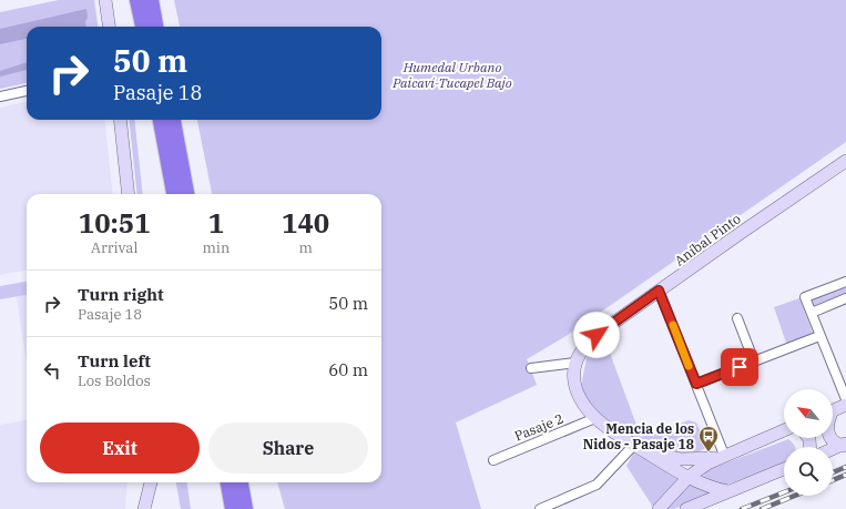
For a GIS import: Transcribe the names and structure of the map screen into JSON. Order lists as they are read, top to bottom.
{
  "streets": {
    "street": ["Aníbal Pinto", "Pasaje 2"]
  },
  "parks": ["Humedal Urbano Paicaví-Tucapel Bajo"],
  "places": {
    "bus stop": ["Mencia de los Nidos - Pasaje 18"]
  },
  "north": "top left",
  "page": {
    "turn": ["50 m", "Pasaje 18"],
    "eta": [
      "10:51",
      "Arrival",
      "1",
      "min",
      "140",
      "m"
    ],
    "list": [
      {
        "name": "Turn right",
        "note": "Pasaje 18",
        "value": "50 m"
      },
      {
        "name": "Turn left",
        "note": "Los Boldos",
        "value": "60 m"
      }
    ],
    "buttons": ["Exit", "Share"]
  }
}
